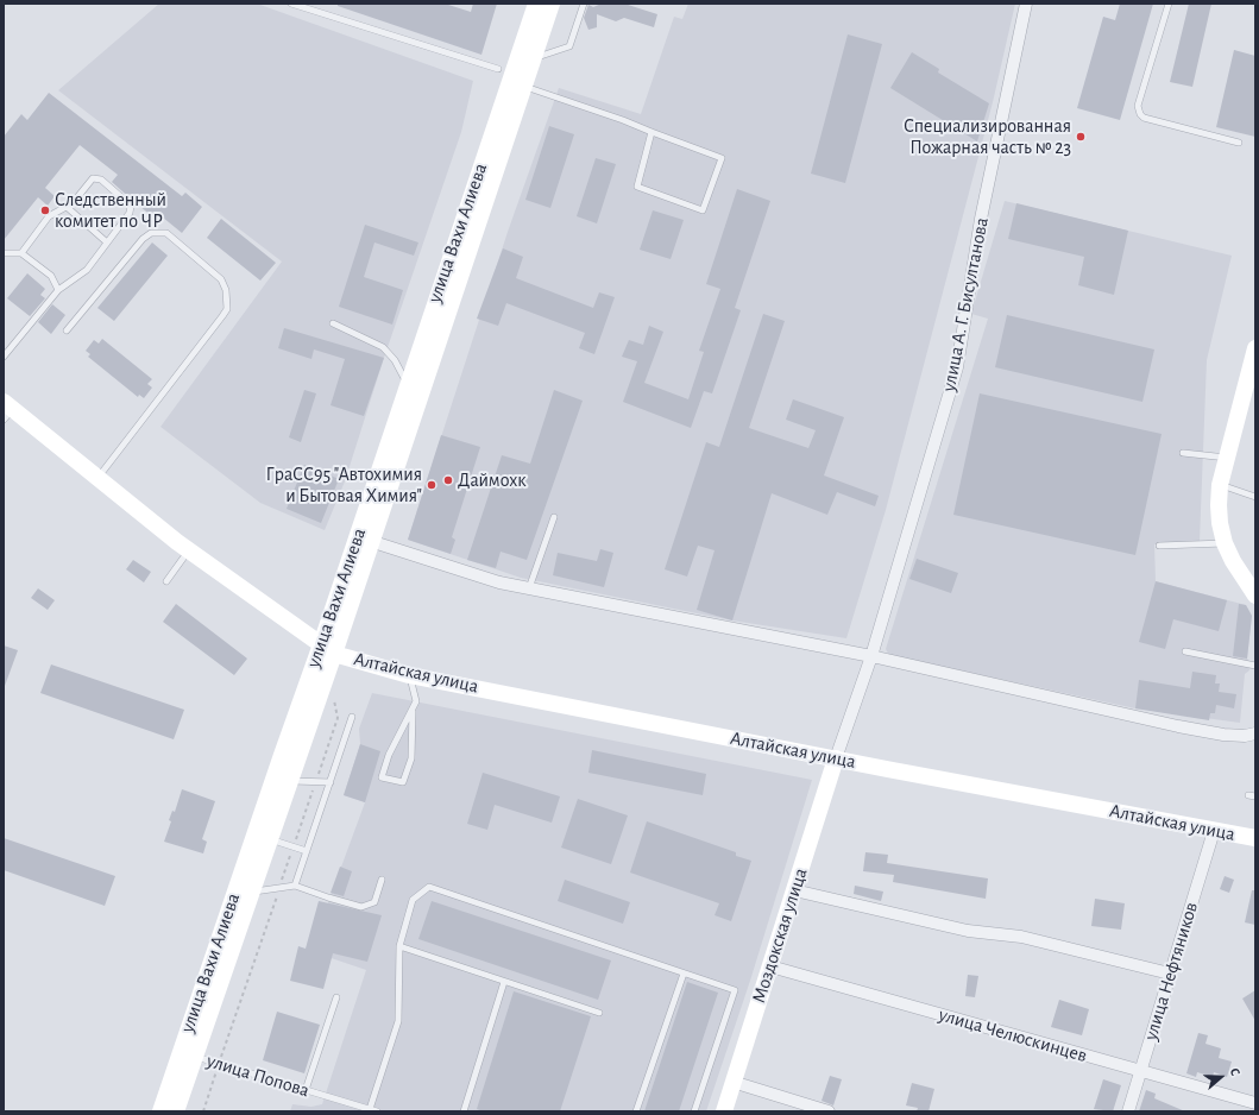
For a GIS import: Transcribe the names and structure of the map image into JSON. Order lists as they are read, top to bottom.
{
  "streets": {
    "main road": ["улица Вахи Алиева", "Алтайская улица", "Моздокская улица"],
    "street": ["улица А. Г. Бисултанова", "улица Нефтяников", "улица Челюскинцев"],
    "lane": ["улица Попова"]
  },
  "crossings": [
    ["улица Вахи Алиева", "Алтайская улица"],
    ["улица Вахи Алиева", "улица Попова"],
    ["улица А. Г. Бисултанова", "Алтайская улица"],
    ["улица А. Г. Бисултанова", "Моздокская улица"],
    ["Алтайская улица", "Моздокская улица"],
    ["Алтайская улица", "улица Нефтяников"],
    ["Моздокская улица", "улица Челюскинцев"],
    ["улица Нефтяников", "улица Челюскинцев"]
  ],
  "places": [
    "Специализированная Пожарная часть № 23",
    "Следственный комитет по ЧР",
    "Даймохк",
    "ГраСС95 \"Автохимия и Бытовая Химия\""
  ],
  "north": "right"
}
